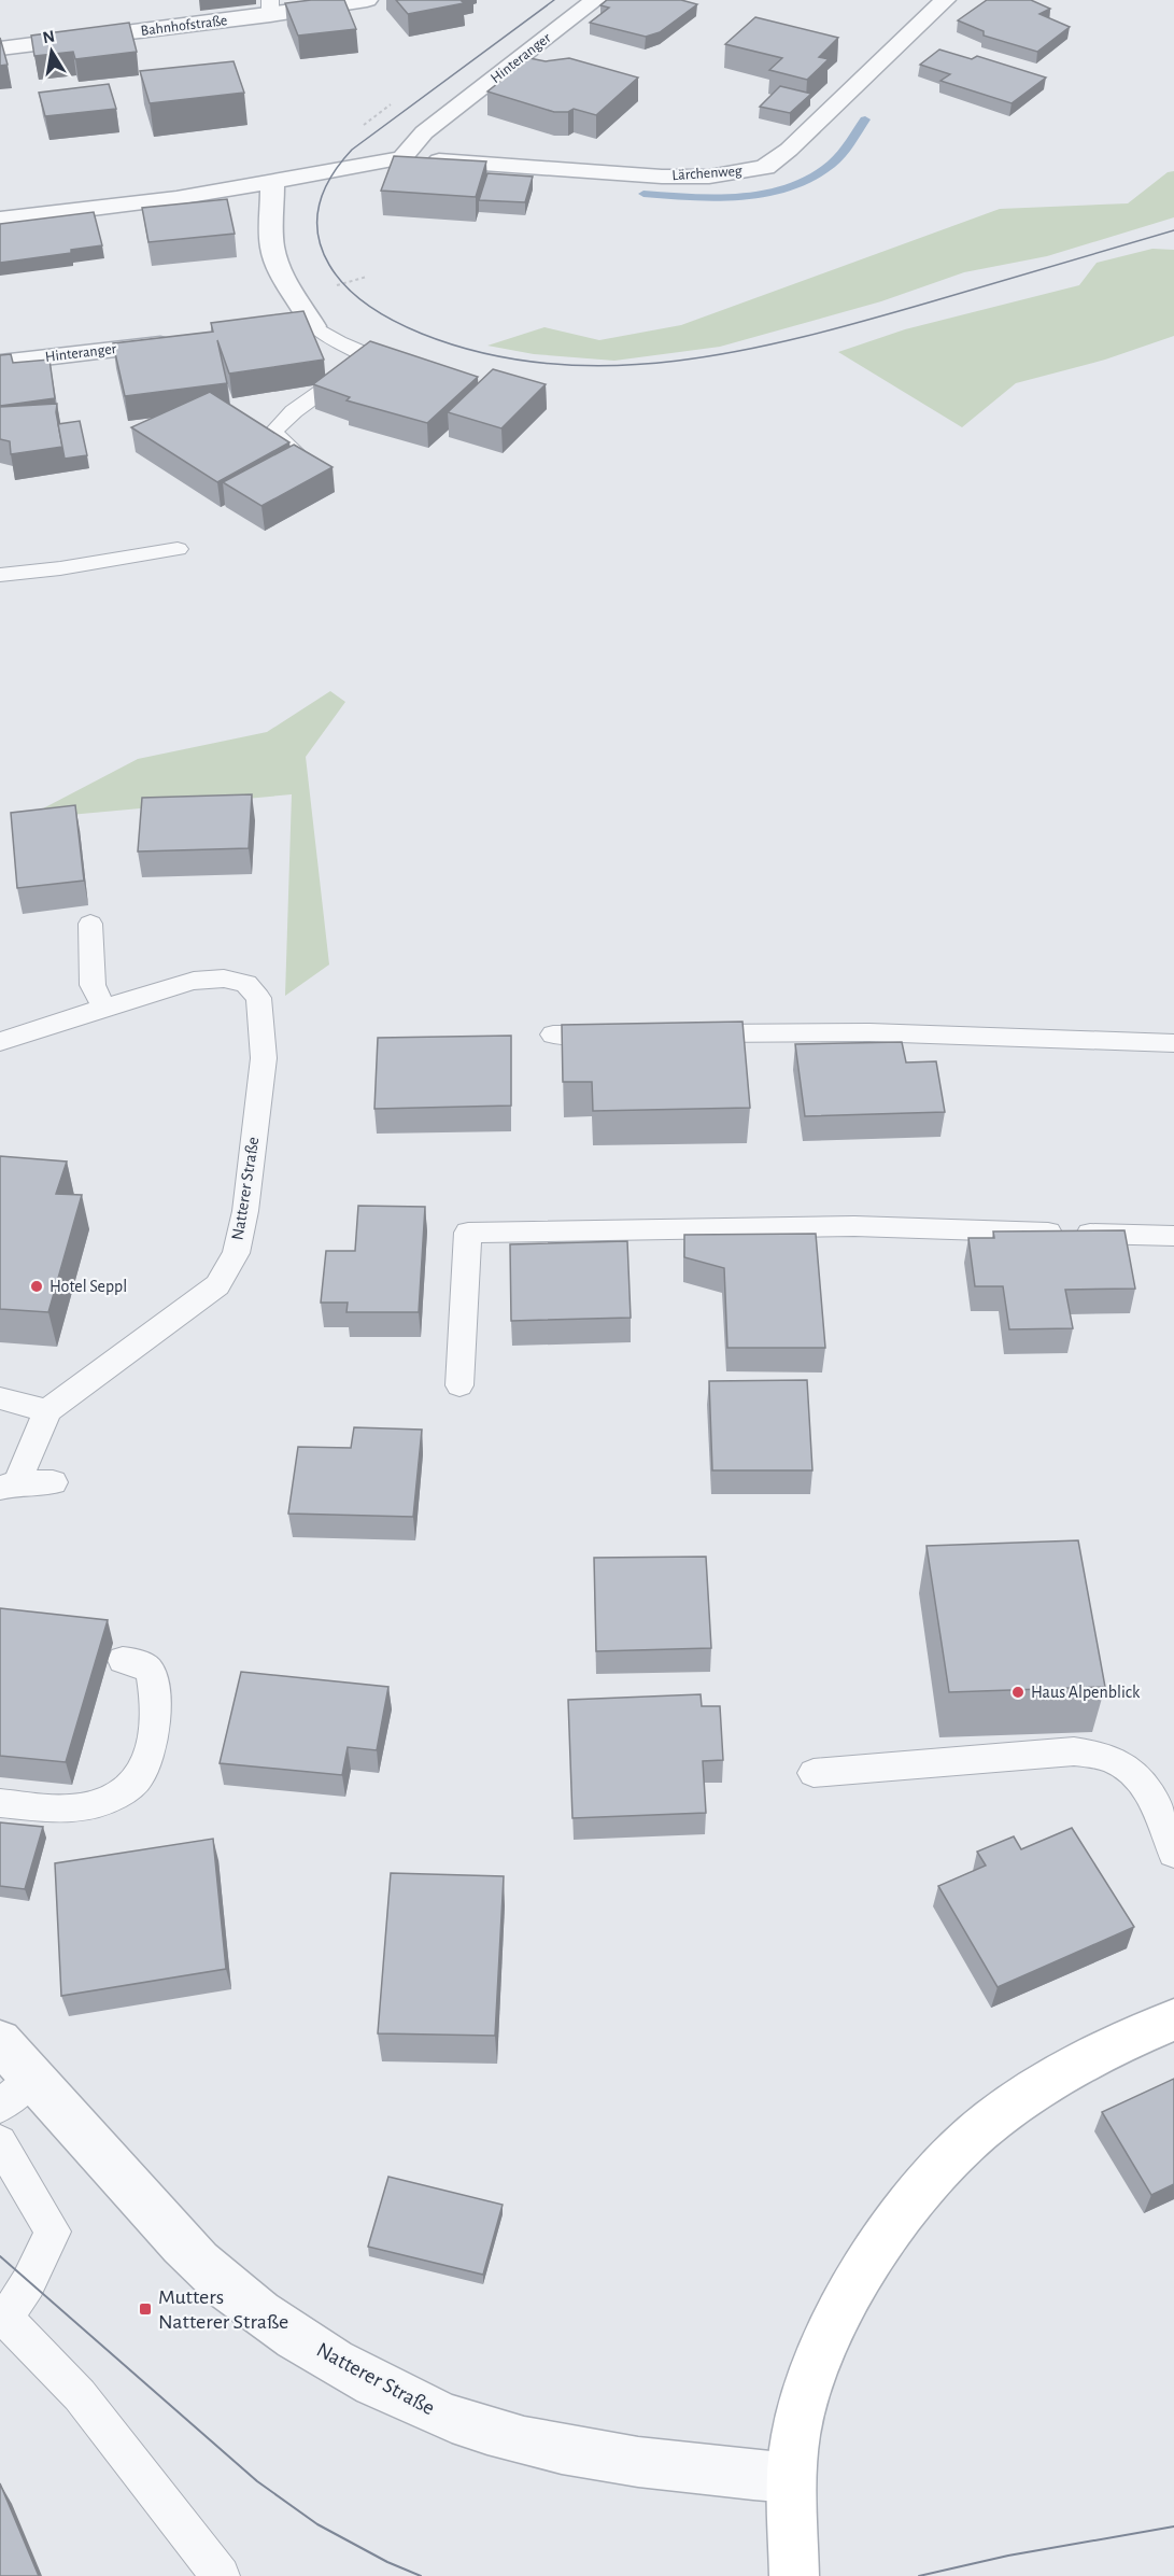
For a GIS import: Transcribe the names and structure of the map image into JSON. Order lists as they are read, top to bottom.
{
  "streets": {
    "street": [
      "Bahnhofstraße",
      "Hinteranger",
      "Lärchenweg",
      "Natterer Straße"
    ]
  },
  "crossings": [
    ["Hinteranger", "Lärchenweg"]
  ],
  "places": {
    "other": ["Hotel Seppl", "Haus Alpenblick"],
    "transit": ["Mutters Natterer Straße"]
  },
  "north": "top"
}
